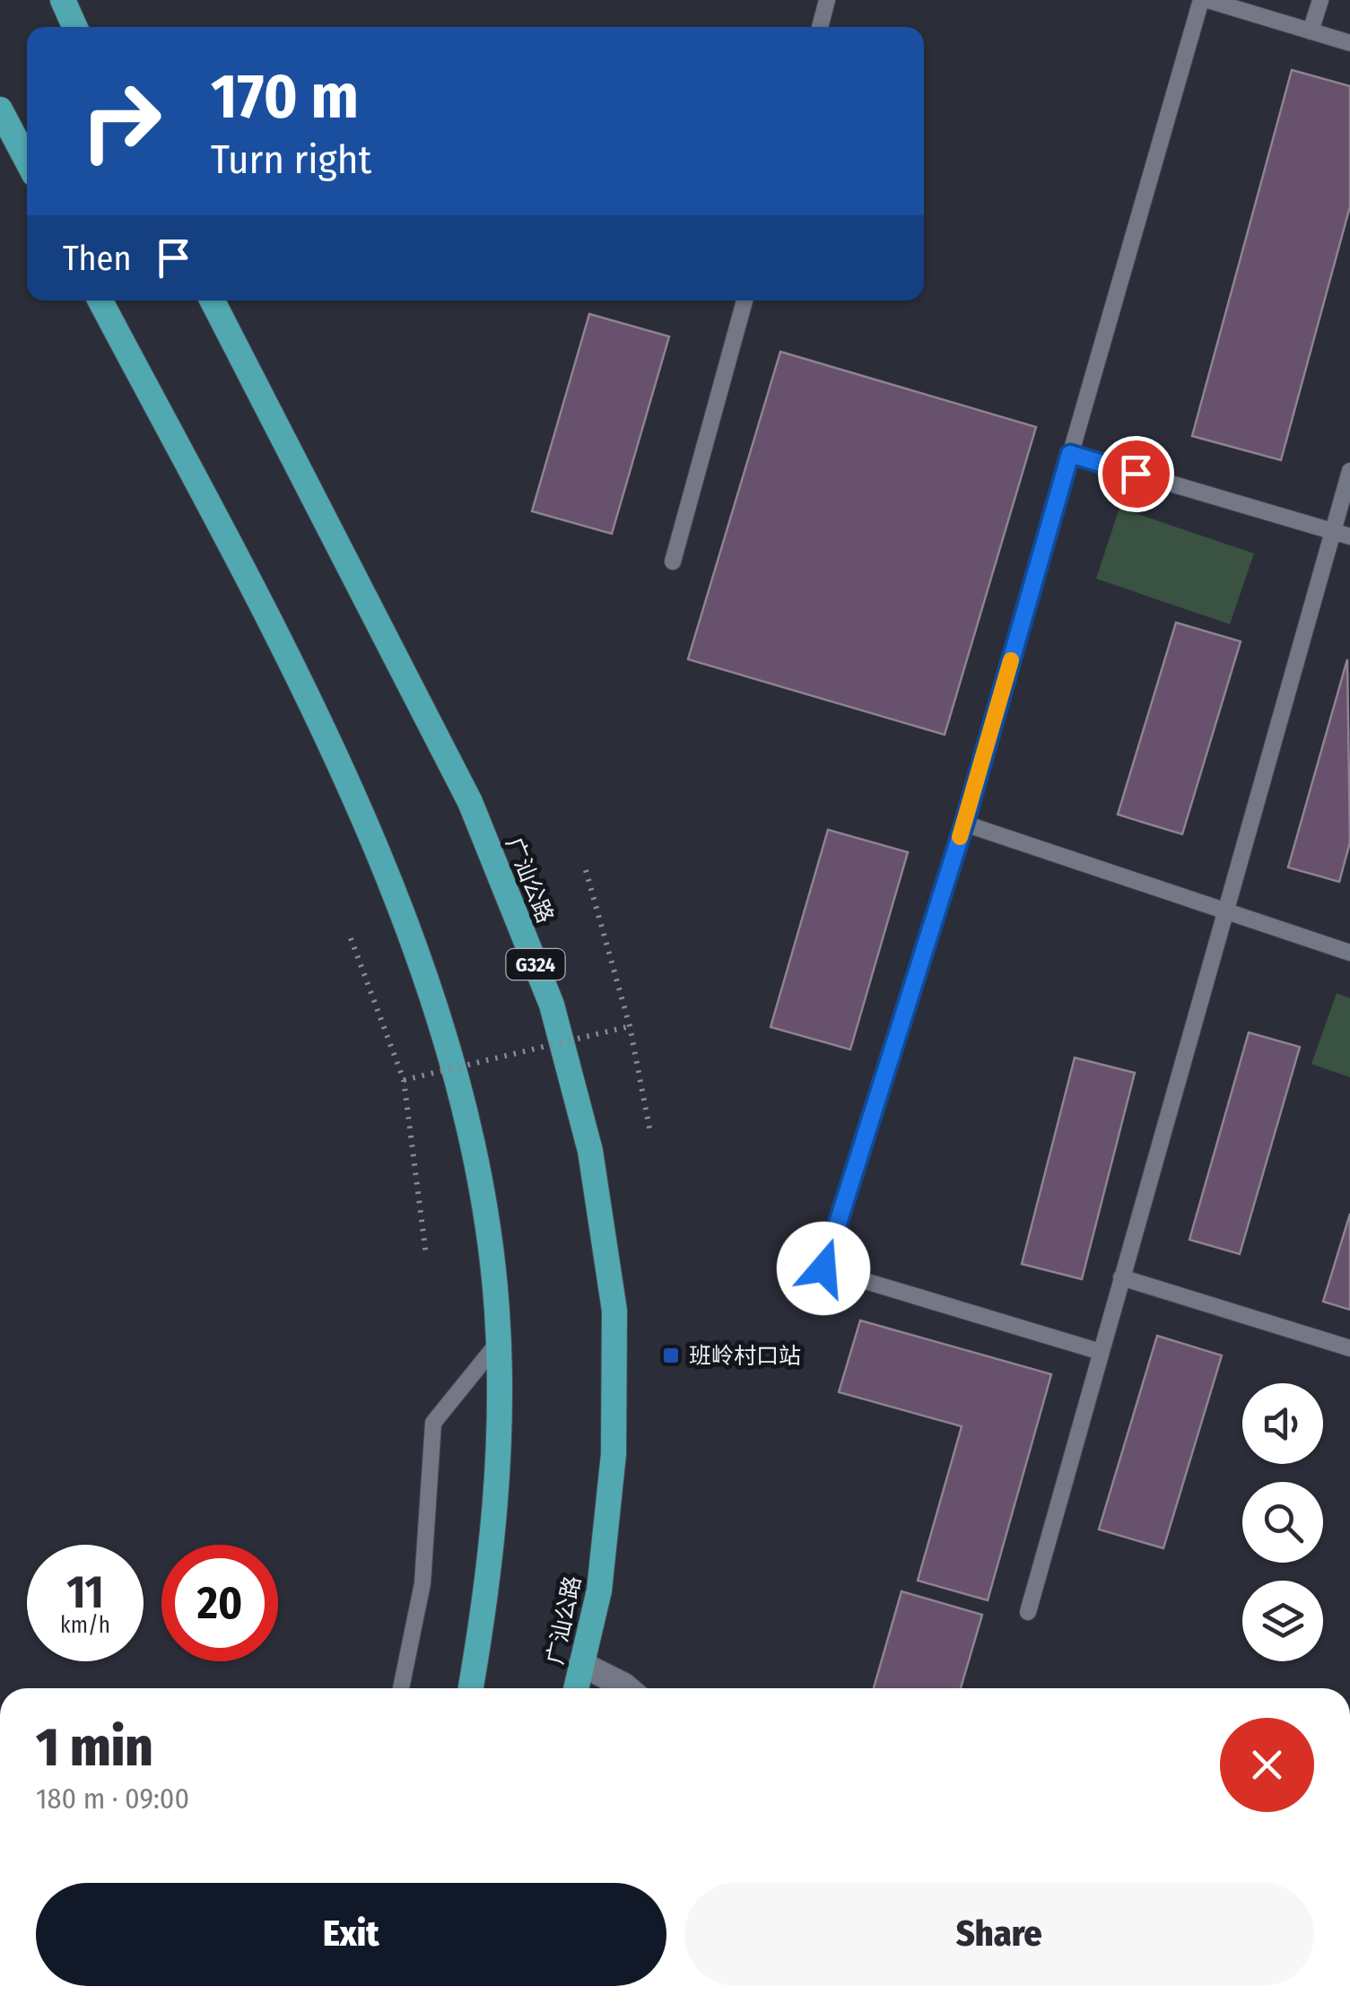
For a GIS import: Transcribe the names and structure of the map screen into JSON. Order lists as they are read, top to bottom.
{
  "streets": {
    "highway": ["广汕公路", "G324"]
  },
  "places": {
    "transit": ["班岭村口站"]
  },
  "page": {
    "turn": ["170 m", "Turn right"],
    "then": "Then",
    "speed": "11 km/h",
    "limit": "20",
    "heading": ["1 min", "180 m · 09:00"],
    "buttons": ["Exit", "Share"]
  }
}
